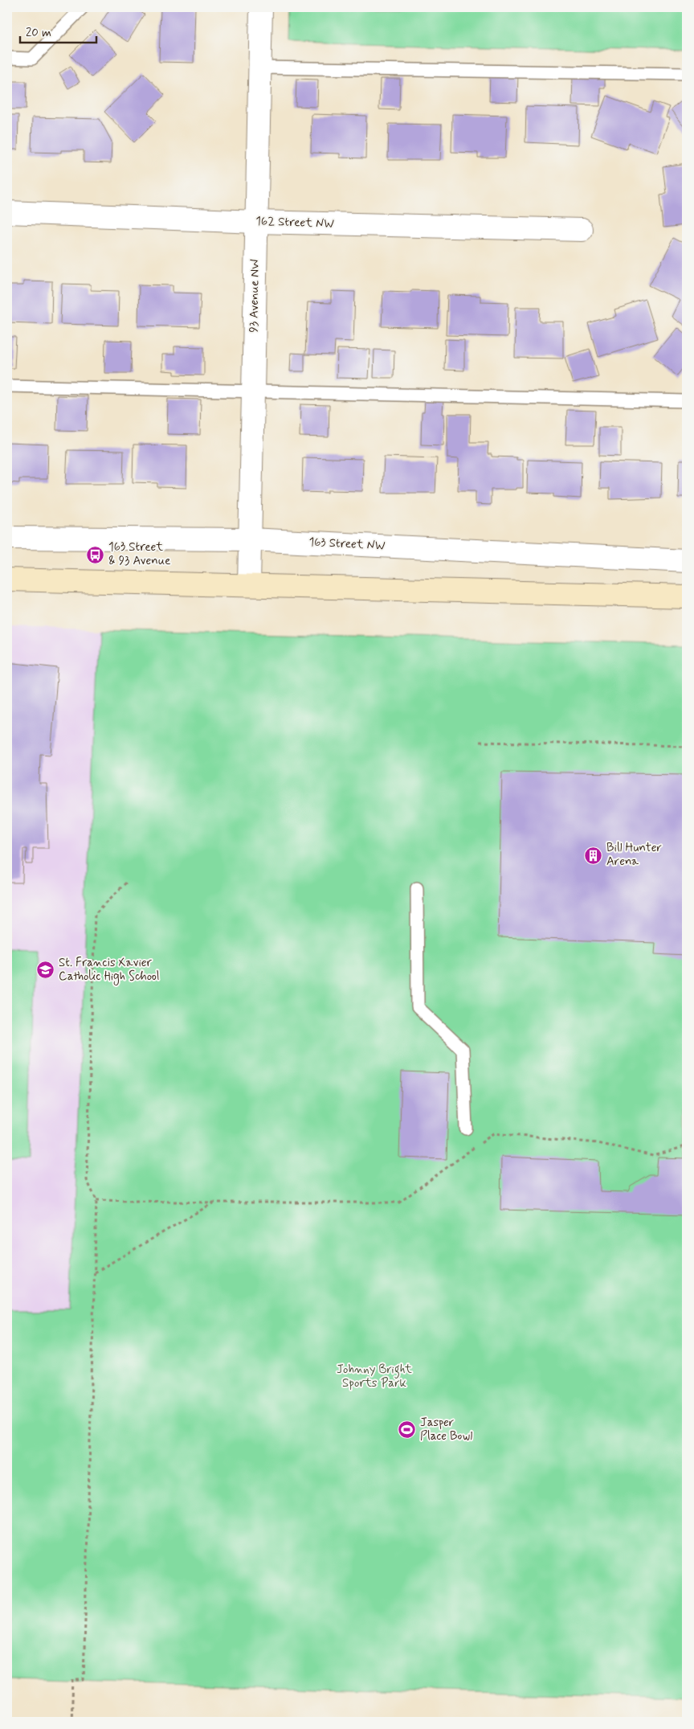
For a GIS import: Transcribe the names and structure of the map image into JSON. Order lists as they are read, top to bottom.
{
  "streets": {
    "street": ["162 Street NW", "93 Avenue NW", "163 Street NW"]
  },
  "crossings": [
    ["162 Street NW", "93 Avenue NW"],
    ["93 Avenue NW", "163 Street NW"]
  ],
  "parks": ["Johnny Bright Sports Park"],
  "places": {
    "bus stop": ["163 Street & 93 Avenue"],
    "building": ["Bill Hunter Arena"],
    "school or university": ["St. Francis Xavier Catholic High School"],
    "sports": ["Jasper Place Bowl"]
  },
  "scale_bar": "20 m"
}
